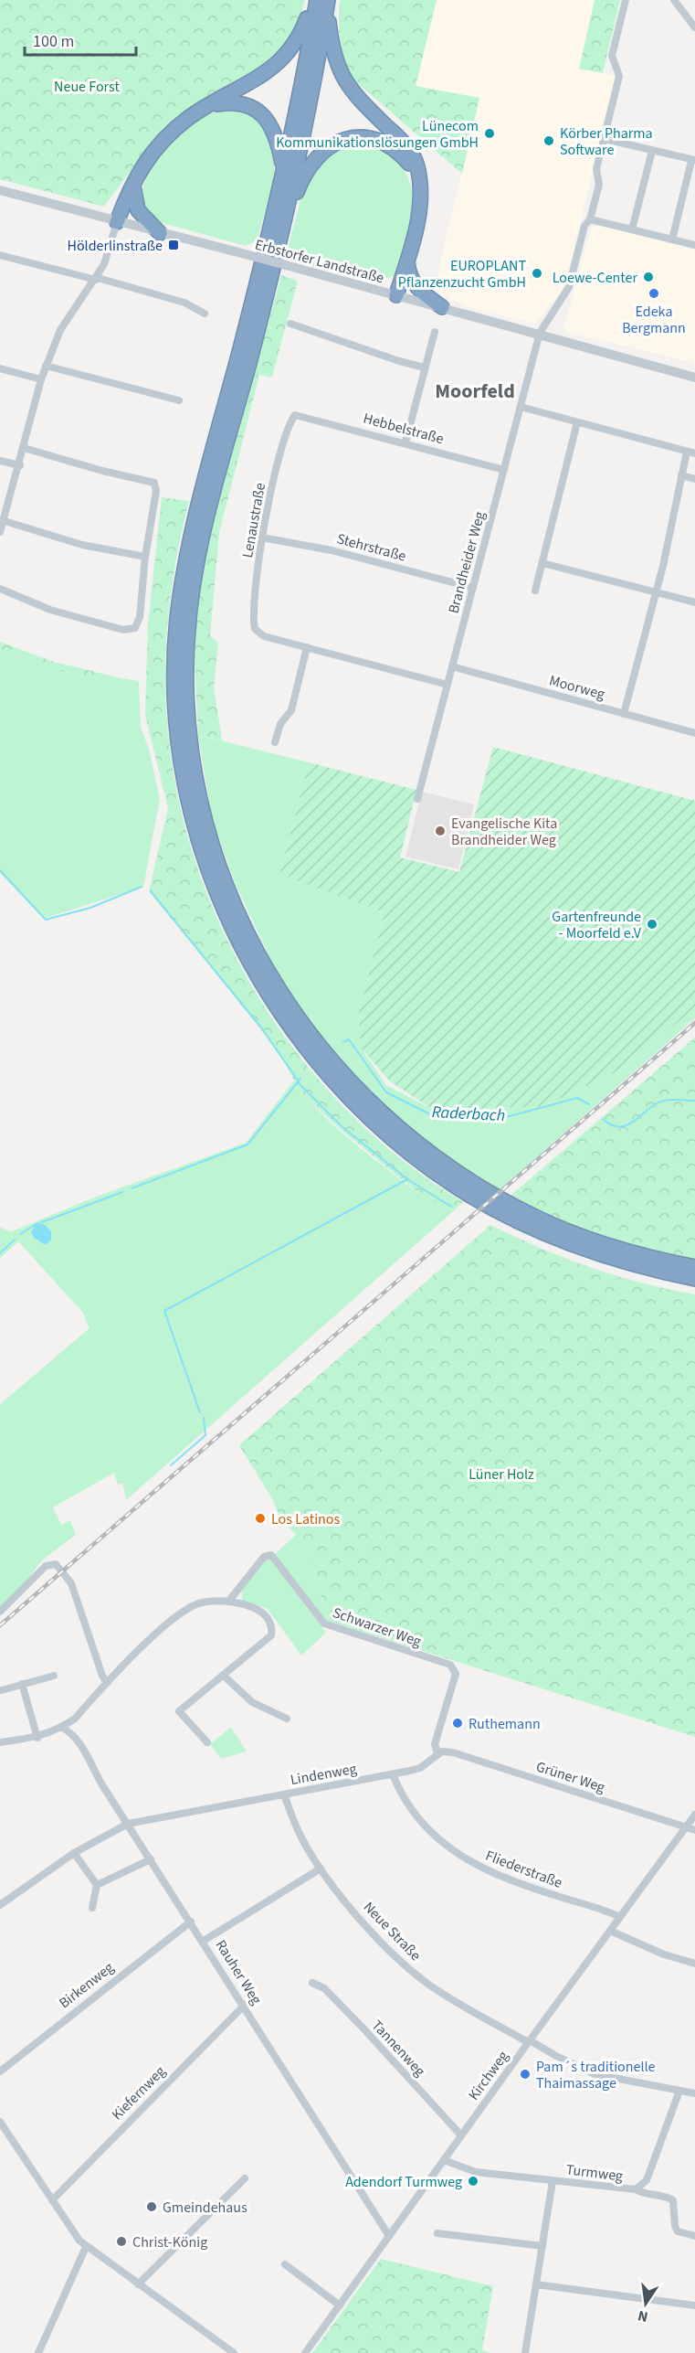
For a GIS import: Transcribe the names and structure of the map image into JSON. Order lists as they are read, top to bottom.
{
  "streets": {
    "street": [
      "Erbstorfer Landstraße",
      "Hebbelstraße",
      "Lenaustraße",
      "Stehrstraße",
      "Brandheider Weg",
      "Moorweg",
      "Schwarzer Weg",
      "Lindenweg",
      "Grüner Weg",
      "Fliederstraße",
      "Neue Straße",
      "Rauher Weg",
      "Birkenweg",
      "Tannenweg",
      "Kirchweg",
      "Kiefernweg",
      "Turmweg"
    ]
  },
  "crossings": [
    ["Erbstorfer Landstraße", "Brandheider Weg"],
    ["Hebbelstraße", "Lenaustraße"],
    ["Hebbelstraße", "Brandheider Weg"],
    ["Lenaustraße", "Stehrstraße"],
    ["Stehrstraße", "Brandheider Weg"],
    ["Brandheider Weg", "Moorweg"],
    ["Schwarzer Weg", "Lindenweg"],
    ["Schwarzer Weg", "Grüner Weg"],
    ["Lindenweg", "Grüner Weg"],
    ["Lindenweg", "Fliederstraße"],
    ["Lindenweg", "Neue Straße"],
    ["Lindenweg", "Rauher Weg"],
    ["Grüner Weg", "Kirchweg"],
    ["Fliederstraße", "Kirchweg"],
    ["Neue Straße", "Kirchweg"],
    ["Neue Straße", "Turmweg"],
    ["Rauher Weg", "Birkenweg"],
    ["Rauher Weg", "Kirchweg"],
    ["Rauher Weg", "Kiefernweg"],
    ["Tannenweg", "Kirchweg"],
    ["Kirchweg", "Turmweg"]
  ],
  "districts": ["Moorfeld"],
  "water": ["Raderbach"],
  "parks": ["Neue Forst", "Lüner Holz"],
  "places": {
    "other": [
      "Lünecom Kommunikationslösungen GmbH",
      "Körber Pharma Software",
      "EUROPLANT Pflanzenzucht GmbH",
      "Loewe-Center",
      "Edeka Bergmann",
      "Evangelische Kita Brandheider Weg",
      "Gartenfreunde - Moorfeld e.V",
      "Los Latinos",
      "Ruthemann",
      "Pam´s traditionelle Thaimassage",
      "Adendorf Turmweg",
      "Gmeindehaus",
      "Christ-König"
    ],
    "transit": ["Hölderlinstraße"]
  },
  "scale_bar": "100 m",
  "north": "bottom"
}
